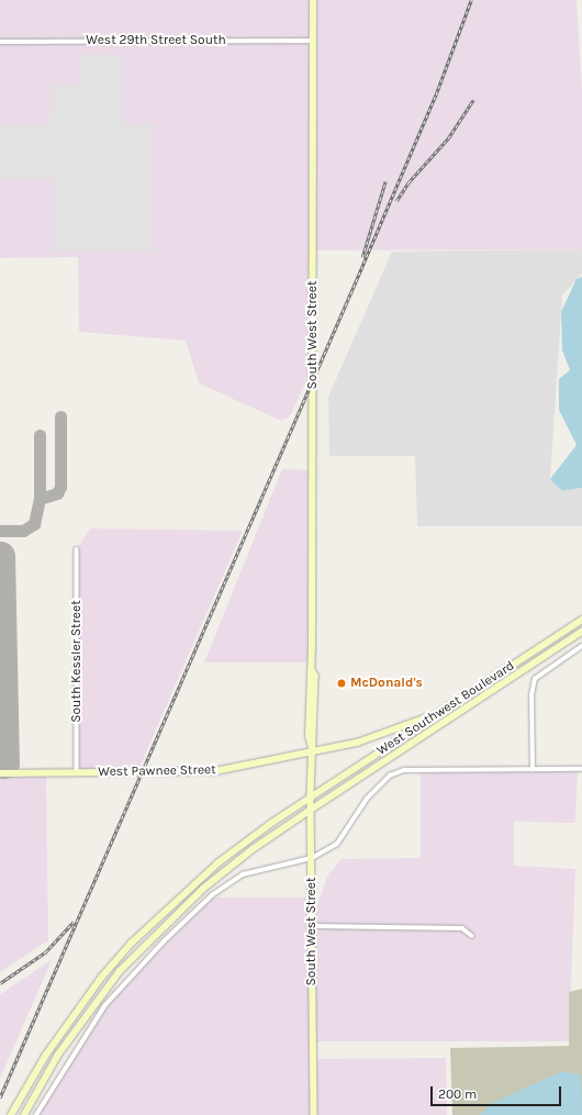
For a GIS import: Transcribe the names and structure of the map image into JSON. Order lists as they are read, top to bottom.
{
  "streets": {
    "main road": ["South West Street", "West Southwest Boulevard", "West Pawnee Street"],
    "street": ["West 29th Street South", "South Kessler Street"]
  },
  "crossings": [
    ["West 29th Street South", "South West Street"],
    ["South West Street", "West Southwest Boulevard"],
    ["South West Street", "West Pawnee Street"],
    ["South Kessler Street", "West Pawnee Street"],
    ["West Southwest Boulevard", "West Pawnee Street"]
  ],
  "places": ["McDonald's"],
  "scale_bar": "200 m"
}
